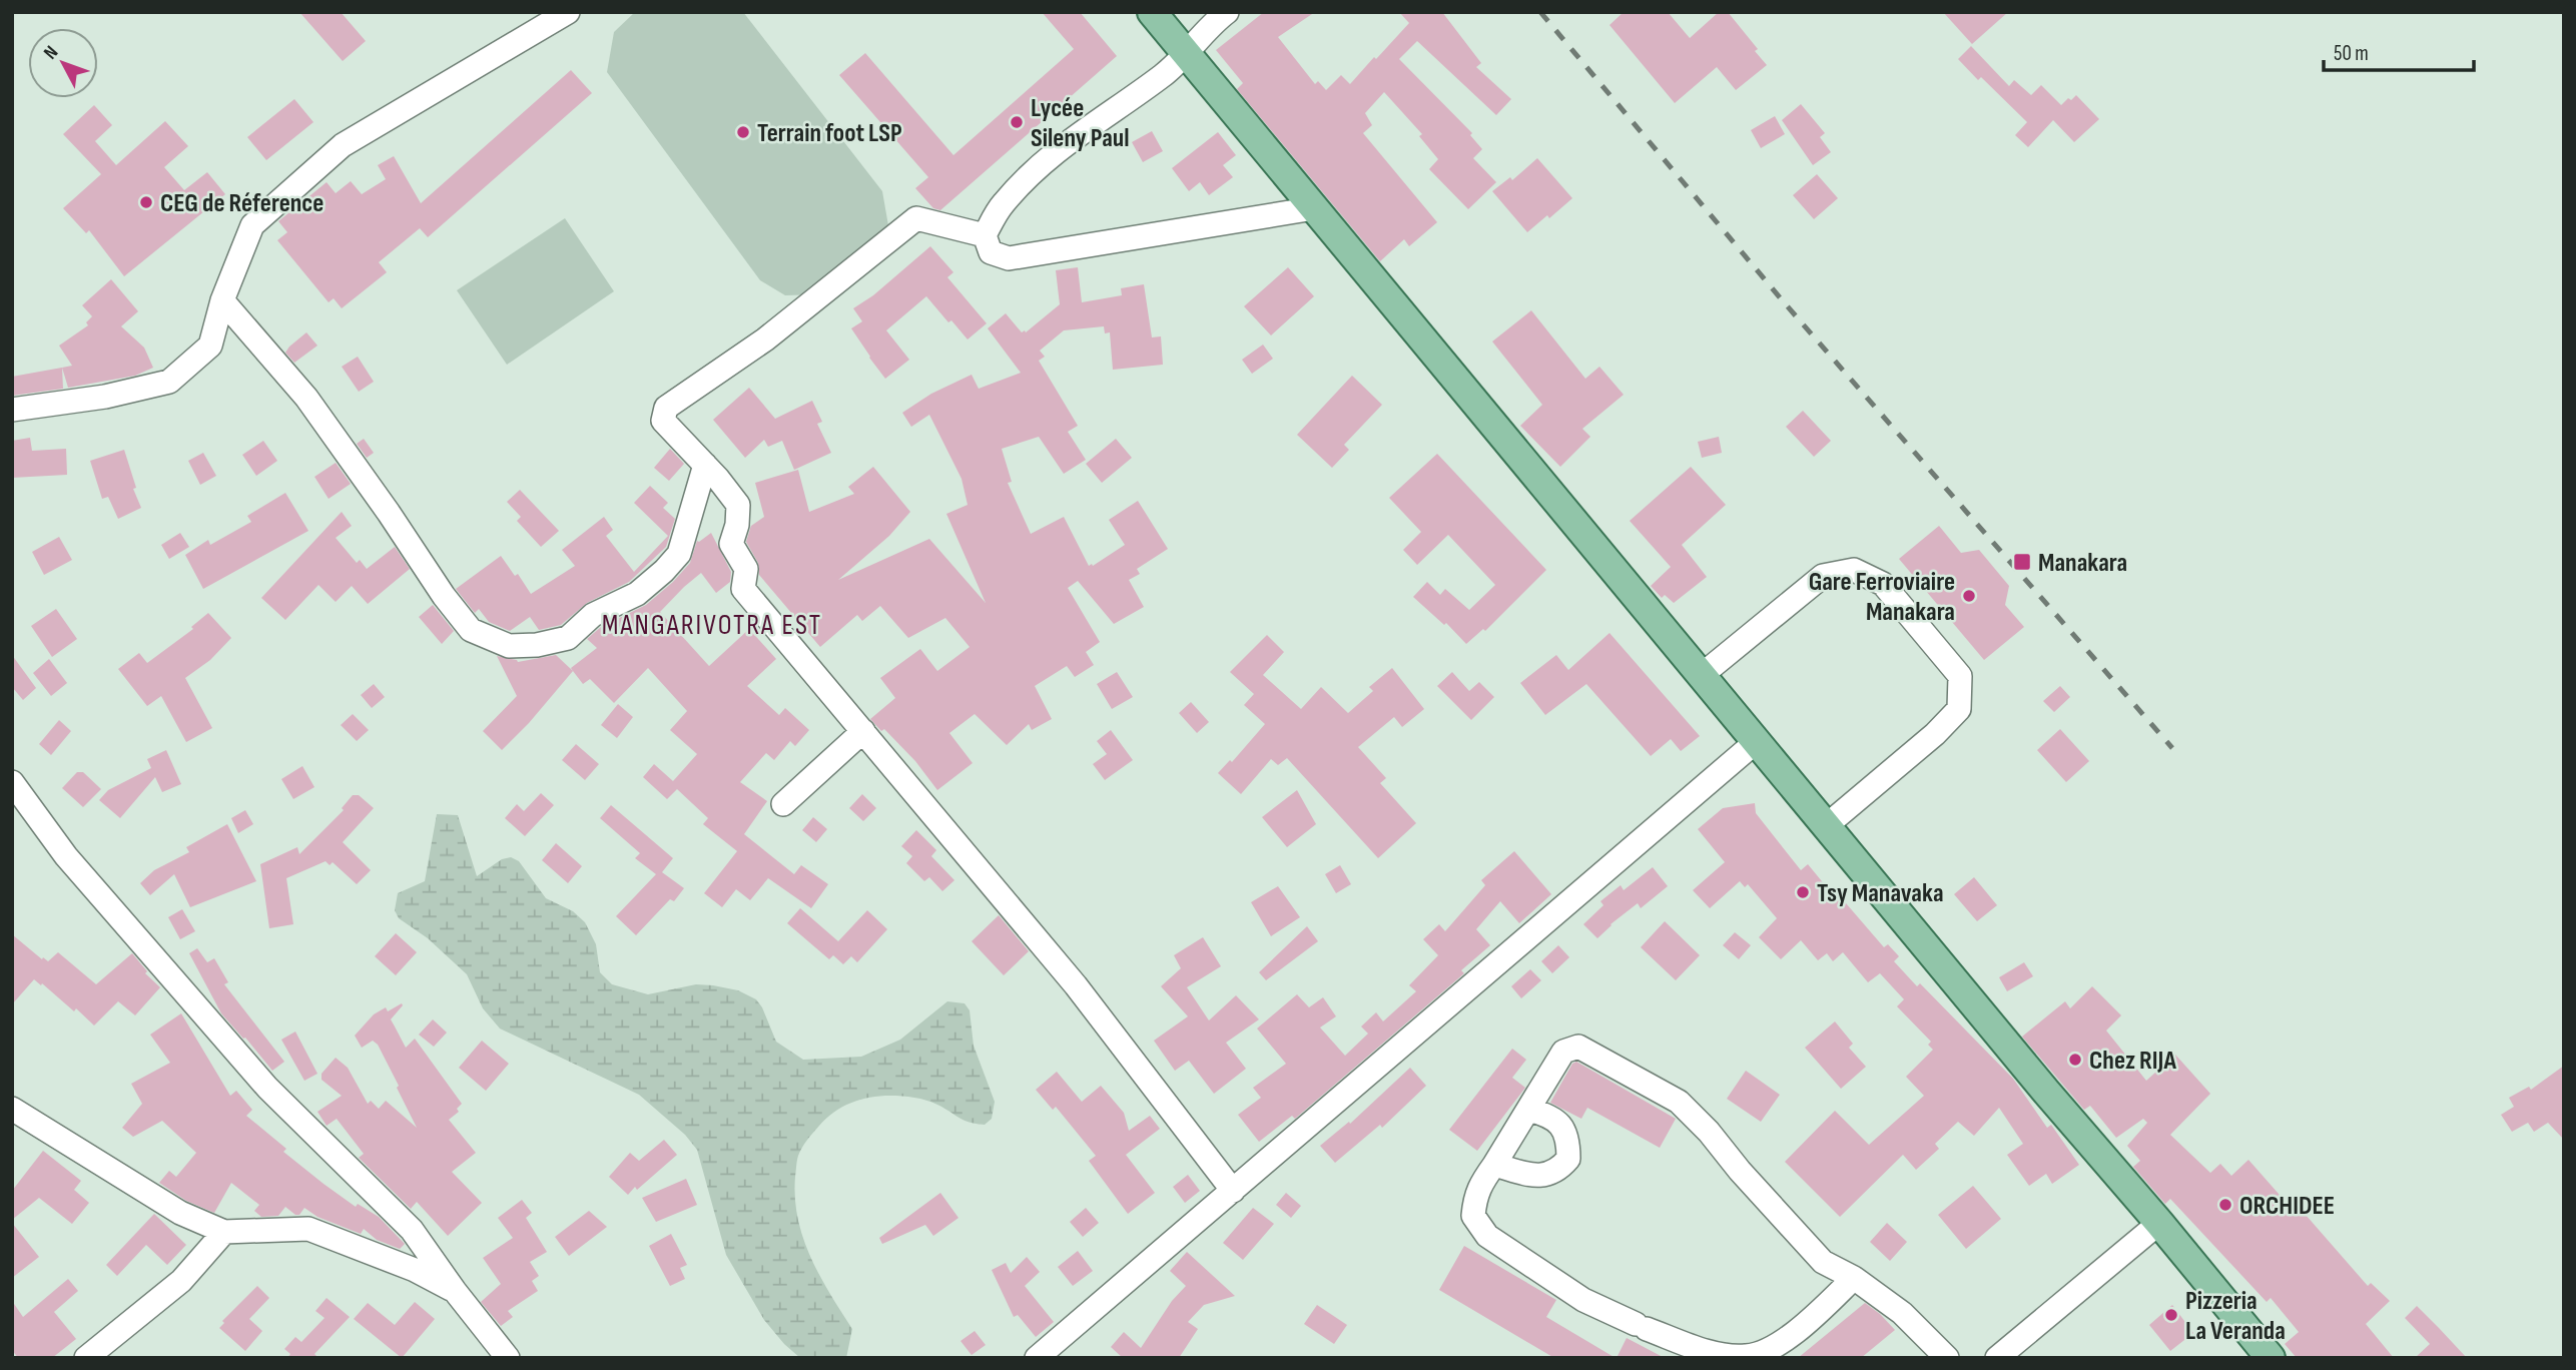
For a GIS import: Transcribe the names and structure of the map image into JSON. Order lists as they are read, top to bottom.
{
  "districts": ["MANGARIVOTRA EST"],
  "places": {
    "other": [
      "Lycée Sileny Paul",
      "Terrain foot LSP",
      "CEG de Réference",
      "Gare Ferroviaire Manakara",
      "Tsy Manavaka",
      "Chez RIJA",
      "ORCHIDEE",
      "Pizzeria La Veranda"
    ],
    "transit": ["Manakara"]
  },
  "scale_bar": "50 m",
  "north": "top left"
}
